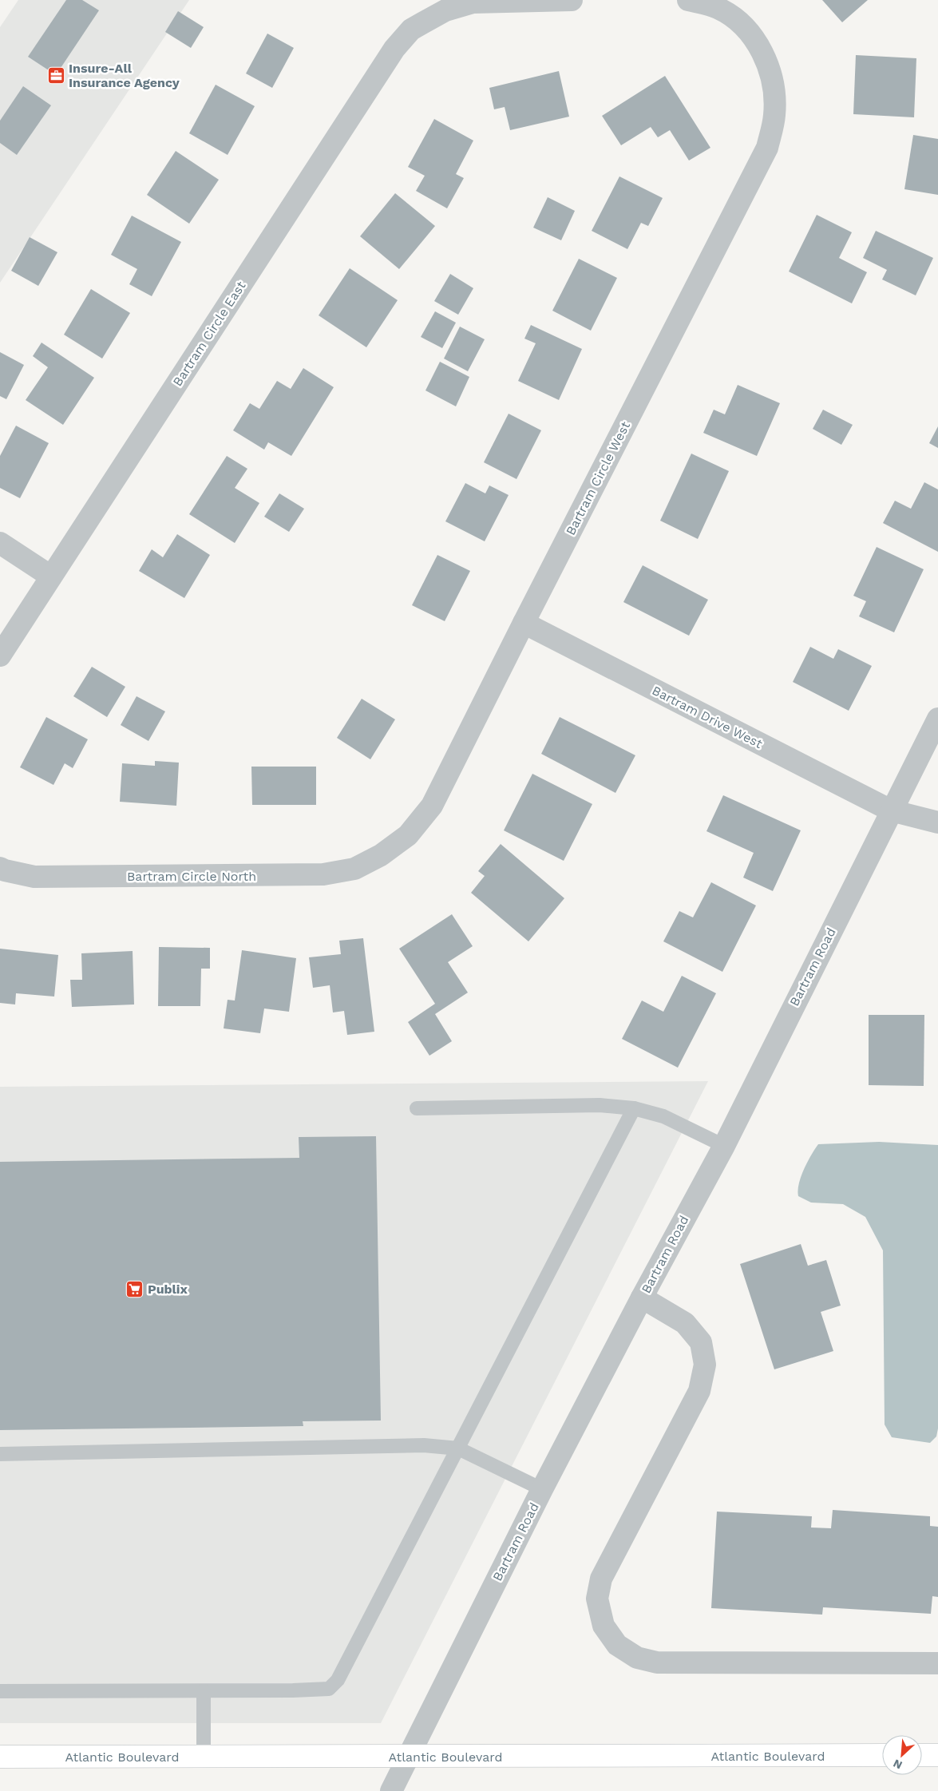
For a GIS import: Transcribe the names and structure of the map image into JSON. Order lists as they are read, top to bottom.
{
  "streets": {
    "main road": ["Atlantic Boulevard"],
    "street": [
      "Bartram Circle East",
      "Bartram Circle West",
      "Bartram Drive West",
      "Bartram Circle North",
      "Bartram Road"
    ]
  },
  "crossings": [
    ["Bartram Circle West", "Bartram Drive West"],
    ["Bartram Circle West", "Bartram Circle North"],
    ["Bartram Drive West", "Bartram Road"],
    ["Bartram Road", "Atlantic Boulevard"]
  ],
  "places": {
    "office": ["Insure-All Insurance Agency"],
    "supermarket": ["Publix"]
  },
  "north": "bottom left"
}
